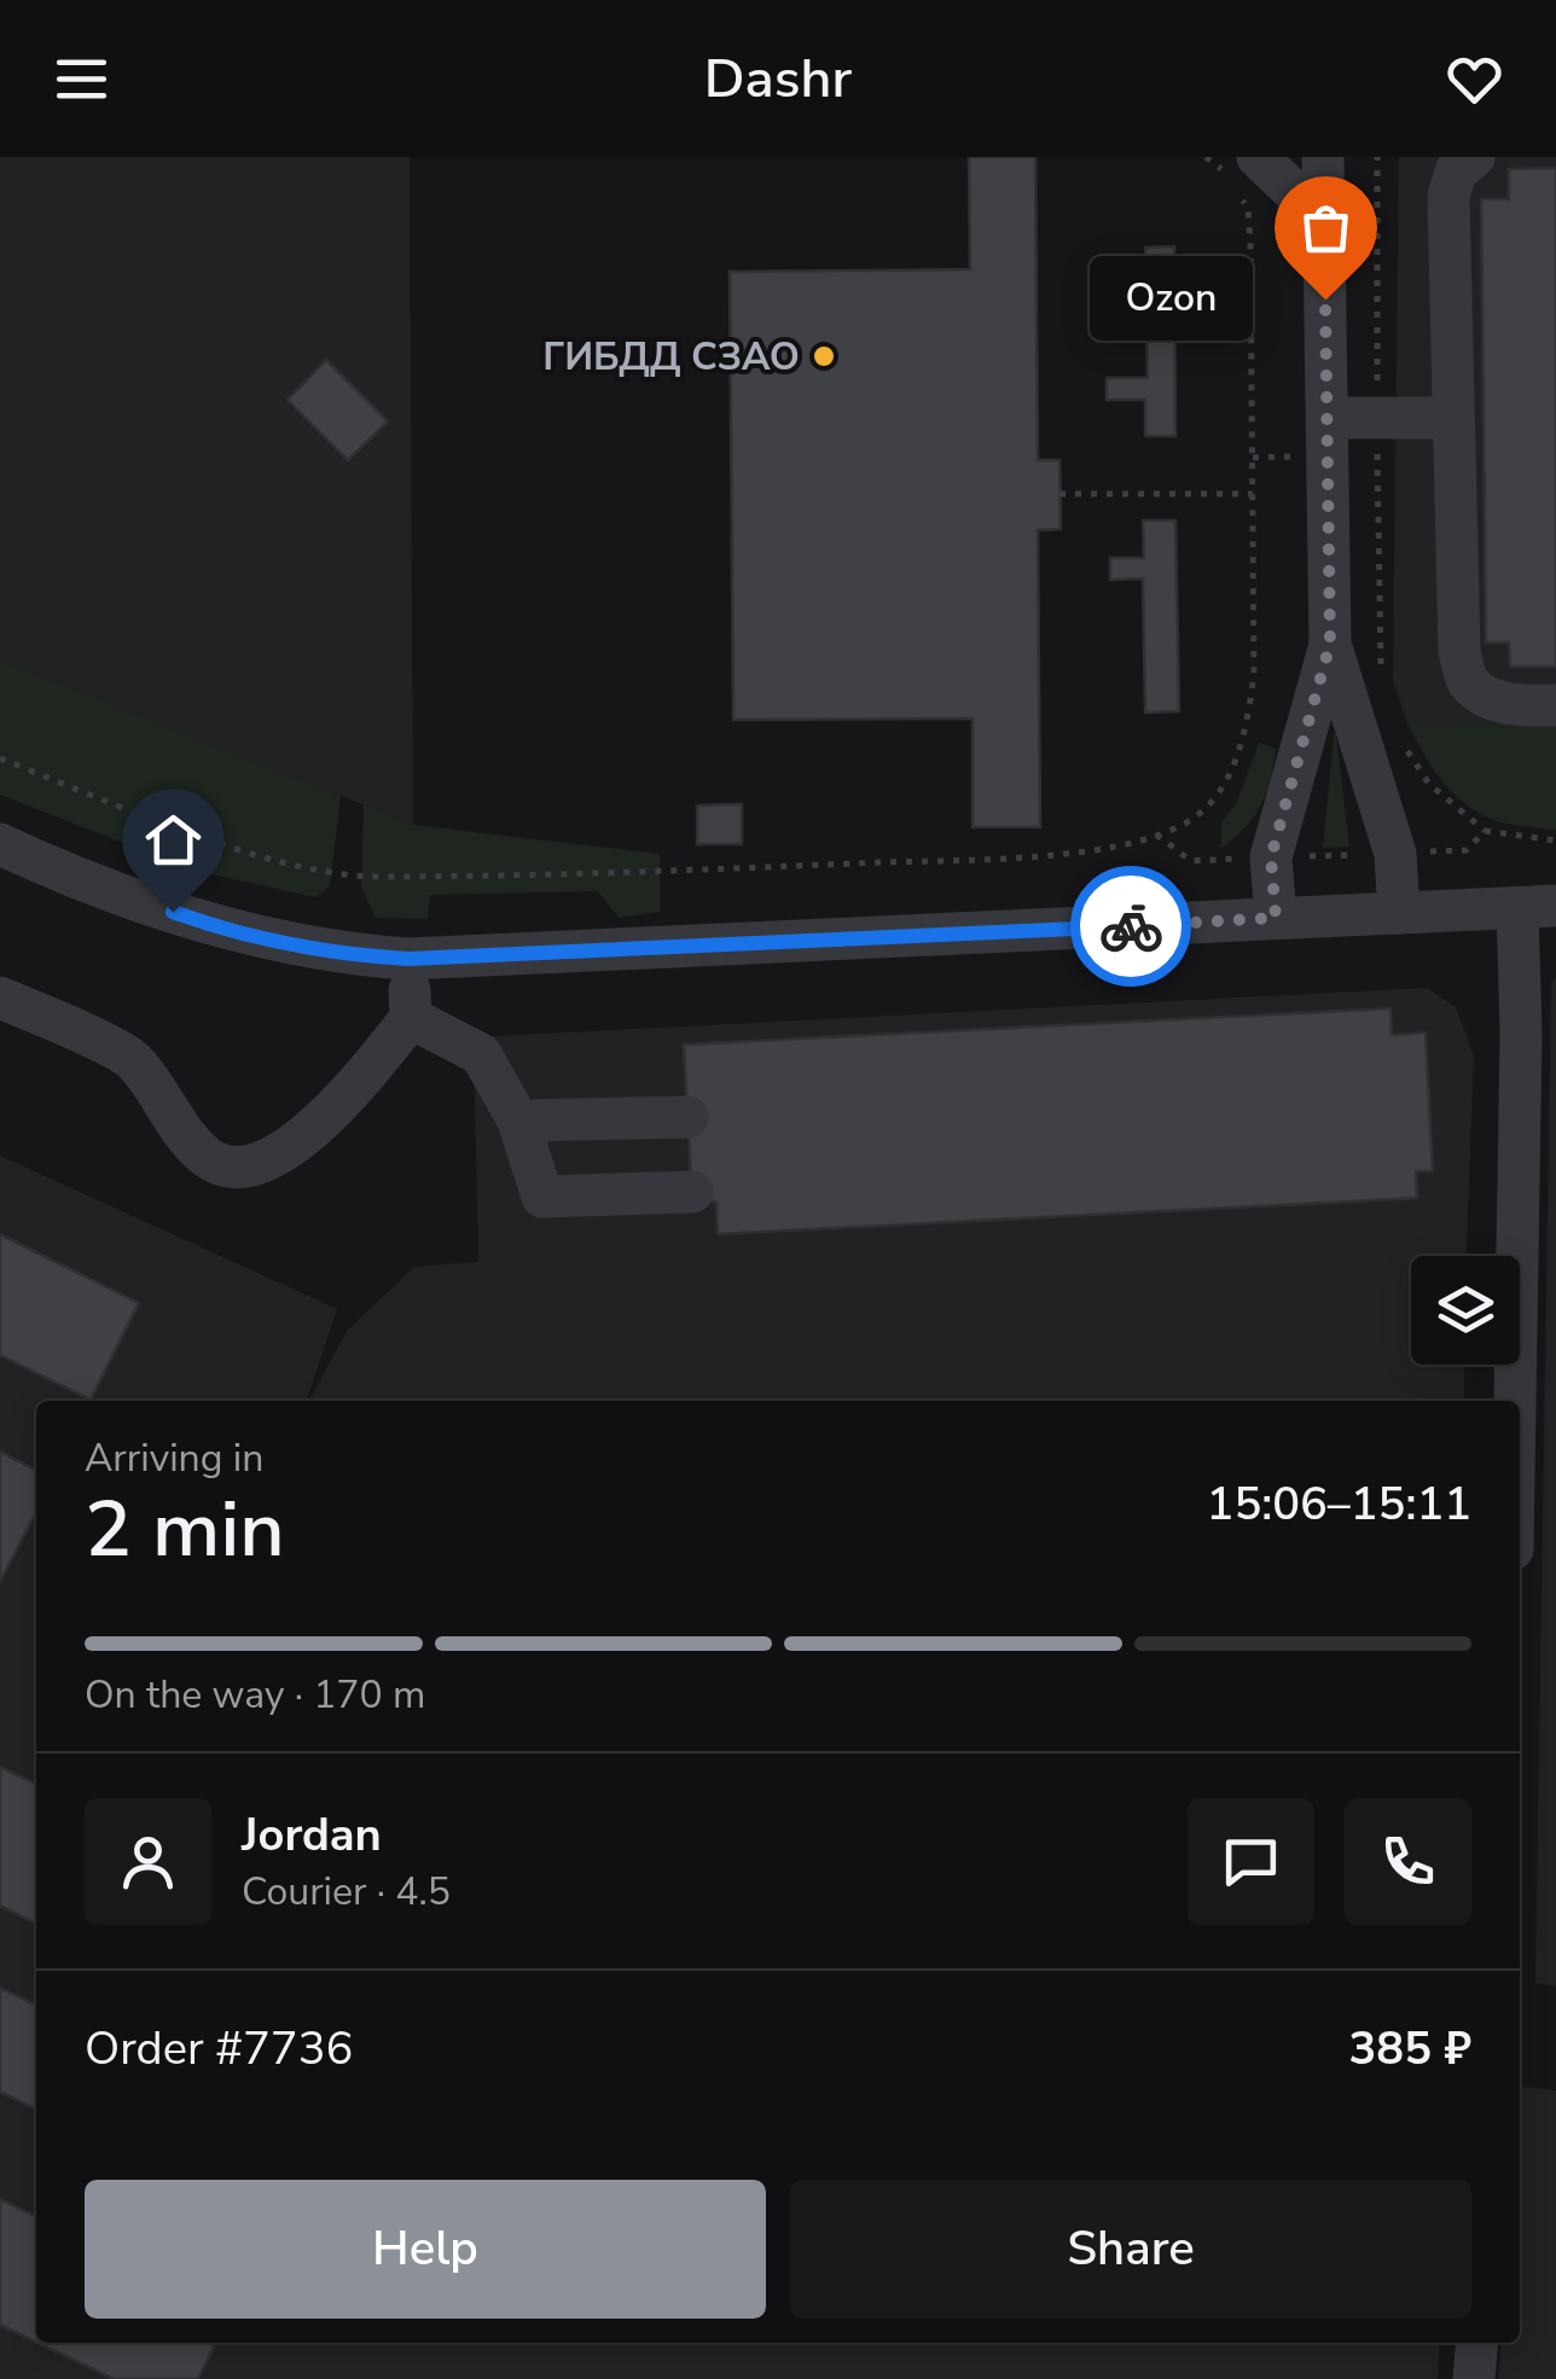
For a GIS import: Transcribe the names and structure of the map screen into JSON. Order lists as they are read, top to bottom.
{
  "places": ["Ozon", "ГИБДД СЗАО"],
  "page": {
    "header": "Dashr",
    "bubble": "Ozon",
    "heading": ["2 min", "Arriving in", "15:06–15:11"],
    "panel": [
      "Jordan",
      "Courier · 4.5",
      "Order #7736",
      "385 ₽"
    ],
    "bar": "On the way · 170 m",
    "buttons": ["Help", "Share"]
  }
}
